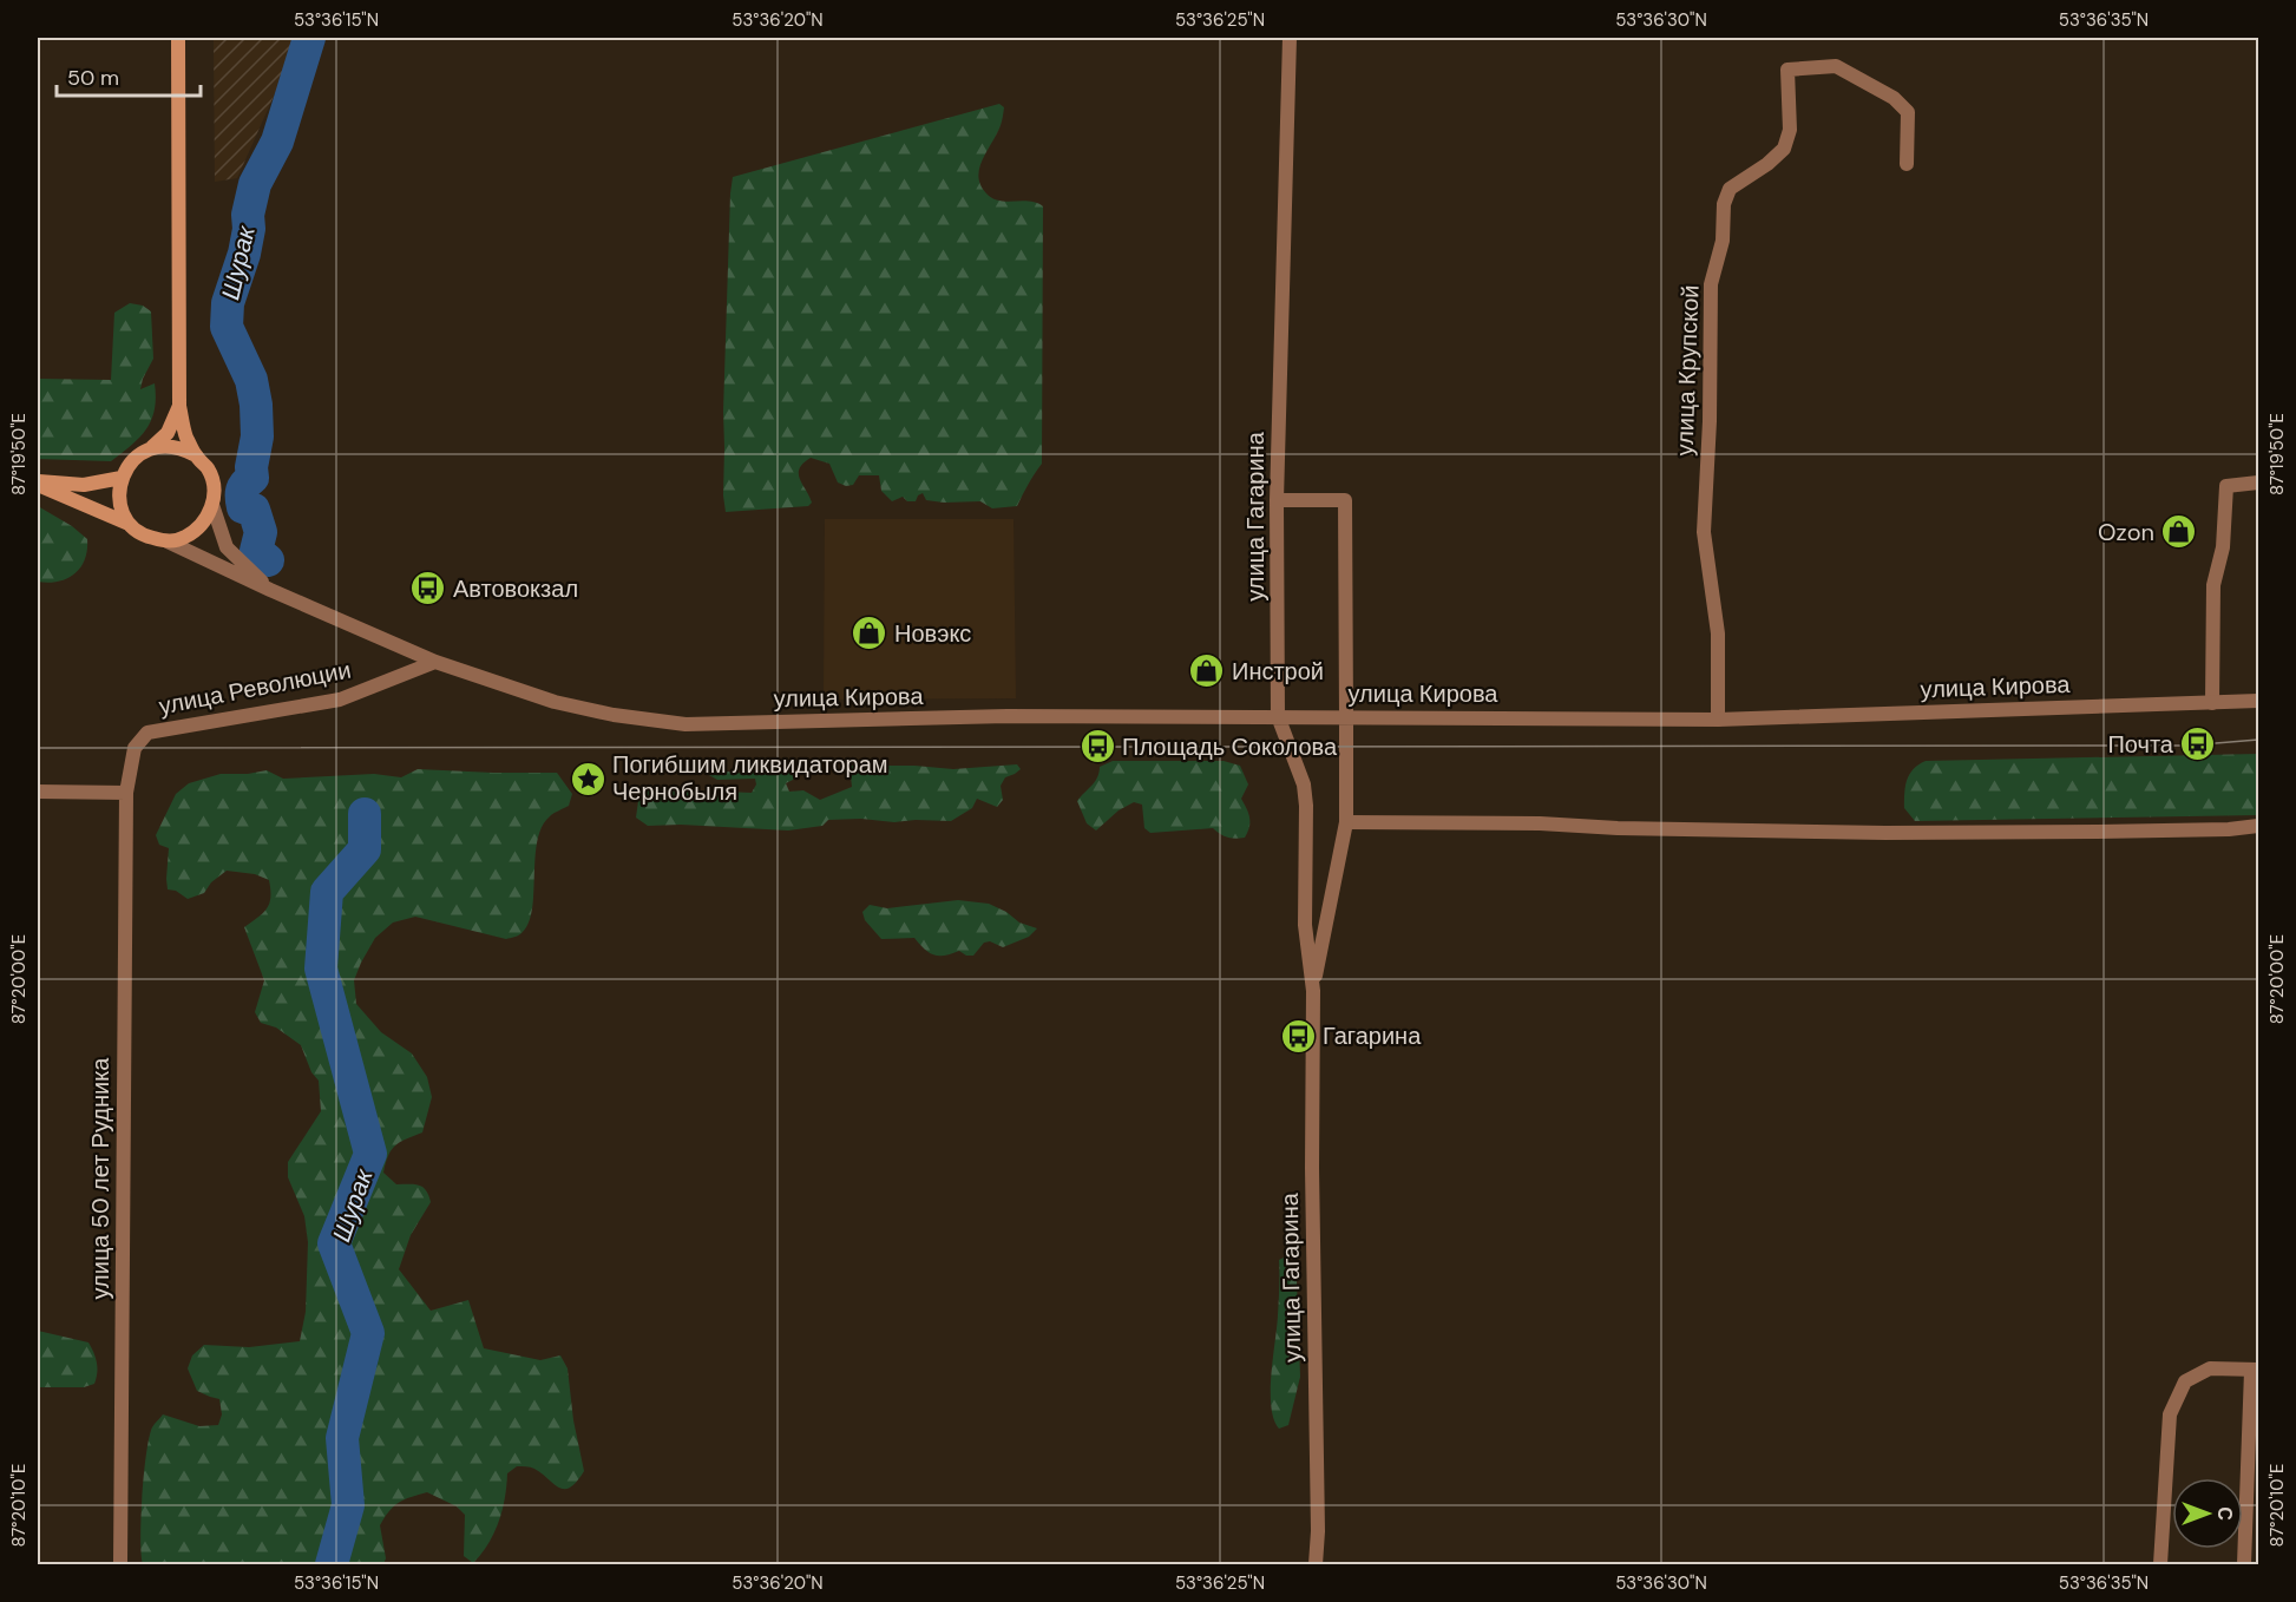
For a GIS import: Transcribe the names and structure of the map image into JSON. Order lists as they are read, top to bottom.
{
  "streets": {
    "street": [
      "улица Крупской",
      "улица Гагарина",
      "улица Кирова",
      "улица Революции",
      "улица 50 лет Рудника"
    ]
  },
  "crossings": [
    ["улица Крупской", "улица Кирова"],
    ["улица Гагарина", "улица Кирова"],
    ["улица Кирова", "улица Революции"],
    ["улица Революции", "улица 50 лет Рудника"]
  ],
  "water": ["Шурак"],
  "places": {
    "shop": ["Ozon", "Новэкс", "Инстрой"],
    "bus stop": [
      "Автовокзал",
      "Почта",
      "Площадь Соколова",
      "Гагарина"
    ],
    "place": ["Погибшим ликвидаторам Чернобыля"]
  },
  "scale_bar": "50 m",
  "north": "right",
  "coordinates": [
    "53°36'15\"N",
    "53°36'20\"N",
    "53°36'25\"N",
    "53°36'30\"N",
    "53°36'35\"N",
    "87°19'50\"E",
    "87°20'00\"E",
    "87°20'10\"E"
  ]
}
